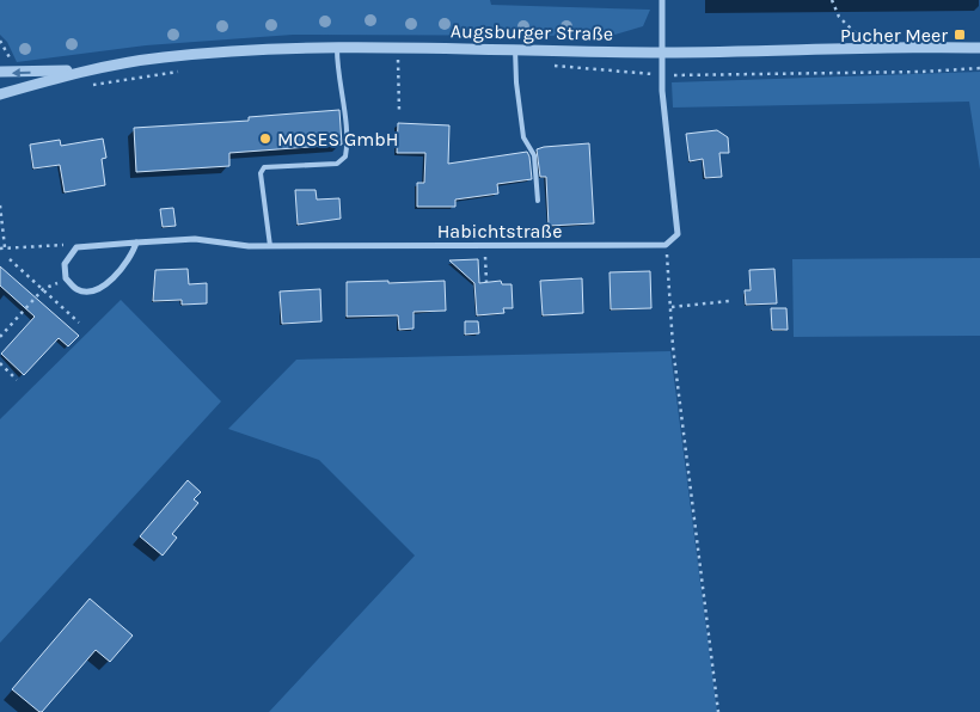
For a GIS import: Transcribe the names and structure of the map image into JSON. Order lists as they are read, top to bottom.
{
  "streets": {
    "street": ["Augsburger Straße", "Habichtstraße"]
  },
  "places": {
    "transit": ["Pucher Meer"],
    "other": ["MOSES GmbH"]
  }
}
